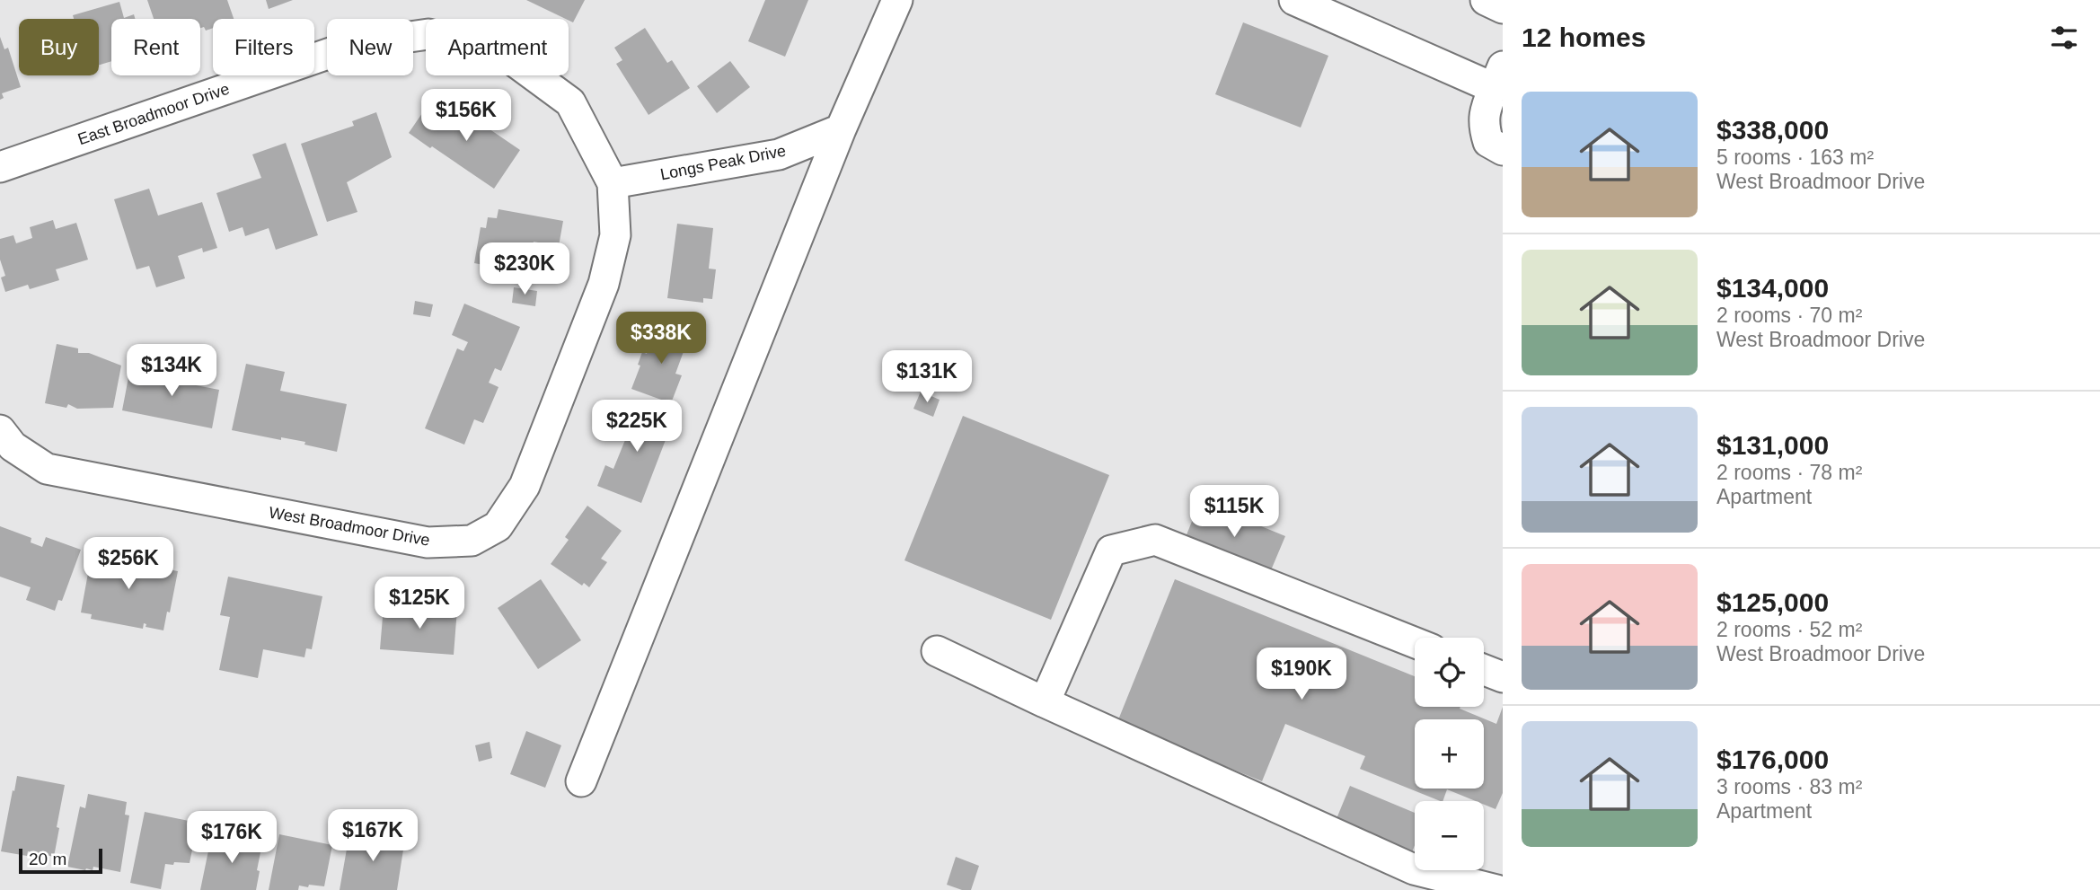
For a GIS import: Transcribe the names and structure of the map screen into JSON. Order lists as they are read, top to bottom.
{
  "streets": {
    "street": ["East Broadmoor Drive", "Longs Peak Drive", "West Broadmoor Drive"]
  },
  "crossings": [
    ["East Broadmoor Drive", "Longs Peak Drive"],
    ["East Broadmoor Drive", "West Broadmoor Drive"],
    ["Longs Peak Drive", "West Broadmoor Drive"]
  ],
  "scale_bar": "20 m",
  "page": {
    "heading": "12 homes",
    "chip": [
      "Buy",
      "Rent",
      "Filters",
      "New",
      "Apartment"
    ],
    "list": [
      {
        "name": "$338,000",
        "note": "5 rooms · 163 m² · West Broadmoor Drive"
      },
      {
        "name": "$134,000",
        "note": "2 rooms · 70 m² · West Broadmoor Drive"
      },
      {
        "name": "$131,000",
        "note": "2 rooms · 78 m² · Apartment"
      },
      {
        "name": "$125,000",
        "note": "2 rooms · 52 m² · West Broadmoor Drive"
      },
      {
        "name": "$176,000",
        "note": "3 rooms · 83 m² · Apartment"
      }
    ],
    "price": [
      "$156K",
      "$230K",
      "$338K",
      "$134K",
      "$131K",
      "$225K",
      "$115K",
      "$256K",
      "$125K",
      "$190K",
      "$167K",
      "$176K"
    ],
    "map_buttons": ["+", "−"],
    "scale": "20 m"
  }
}
